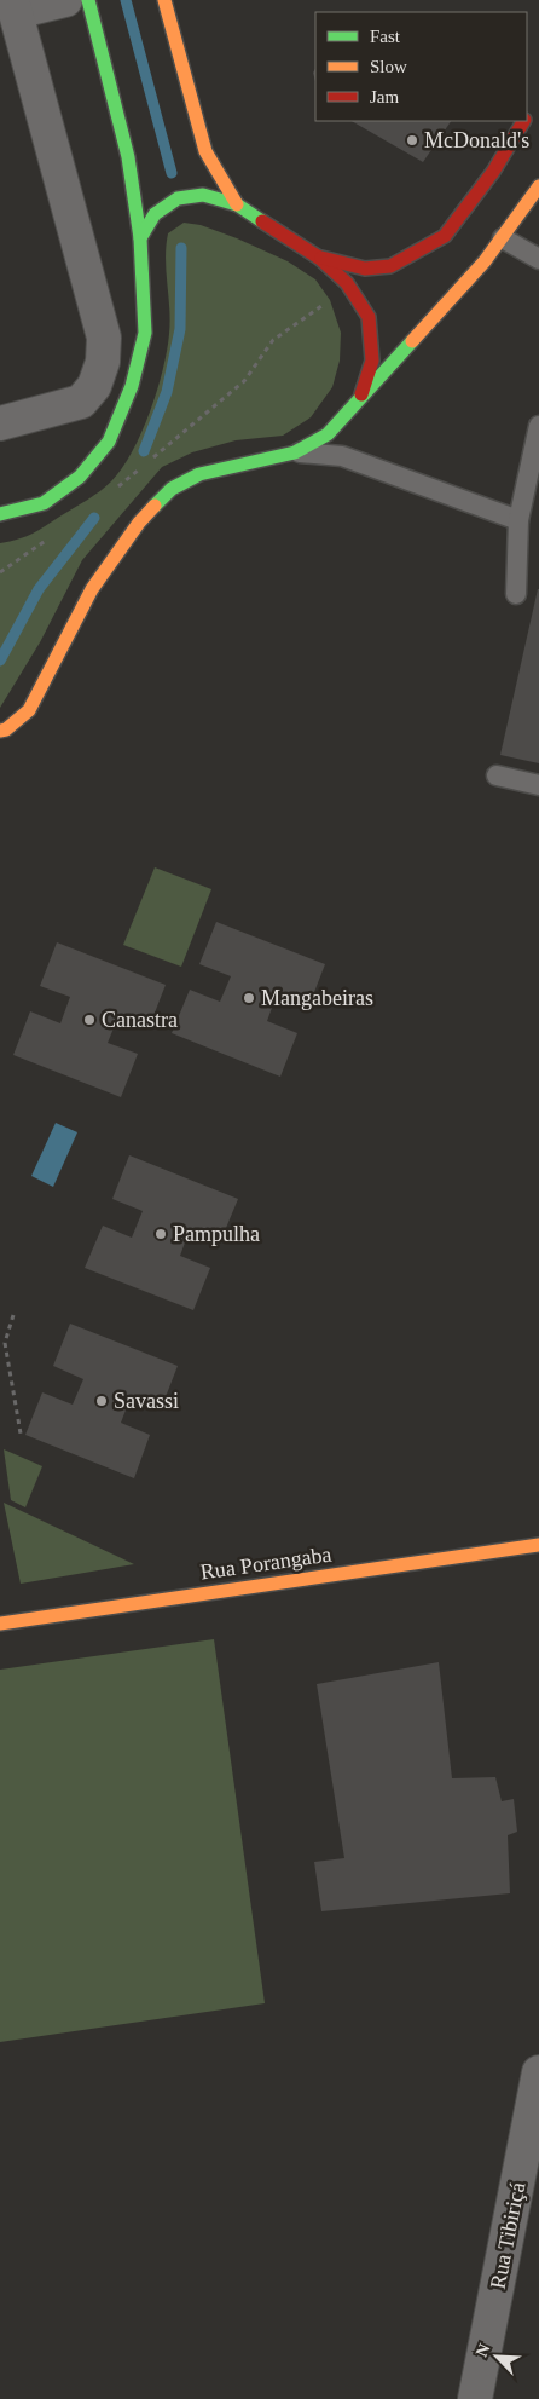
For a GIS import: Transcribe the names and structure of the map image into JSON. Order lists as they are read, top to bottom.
{
  "streets": {
    "main road": ["Rua Porangaba"],
    "street": ["Rua Tibiriçá"]
  },
  "places": [
    "McDonald's",
    "Mangabeiras",
    "Canastra",
    "Pampulha",
    "Savassi"
  ],
  "legend": ["Fast", "Slow", "Jam"],
  "north": "top left"
}
